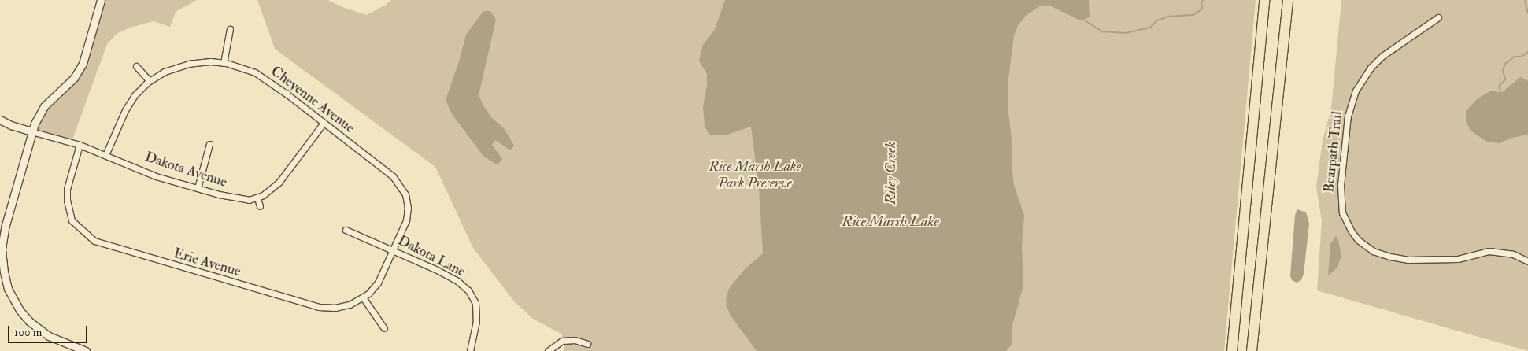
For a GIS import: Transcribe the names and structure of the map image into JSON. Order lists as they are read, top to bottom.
{
  "streets": {
    "street": [
      "Cheyenne Avenue",
      "Bearpath Trail",
      "Dakota Avenue",
      "Dakota Lane",
      "Erie Avenue"
    ]
  },
  "crossings": [
    ["Cheyenne Avenue", "Dakota Avenue"],
    ["Cheyenne Avenue", "Dakota Lane"],
    ["Cheyenne Avenue", "Erie Avenue"],
    ["Dakota Avenue", "Erie Avenue"],
    ["Dakota Lane", "Erie Avenue"]
  ],
  "water": ["Riley Creek", "Rice Marsh Lake"],
  "parks": ["Rice Marsh Lake Park Preserve"],
  "scale_bar": "100 m"
}
